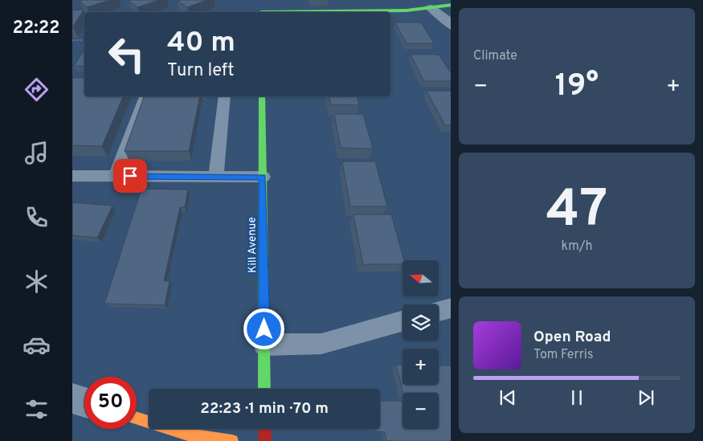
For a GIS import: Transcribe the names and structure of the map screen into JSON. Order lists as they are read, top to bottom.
{
  "streets": {
    "main road": ["Kill Avenue"]
  },
  "north": "left",
  "page": {
    "tabs": "22:22",
    "tile": [
      "Climate",
      ["47", "km/h"]
    ],
    "turn": ["40 m", "Turn left"],
    "heat": ["−", "19°", "+"],
    "map_buttons": ["+", "−"],
    "song": ["Open Road", "Tom Ferris"],
    "limit": "50",
    "trip": "22:23 · 1 min · 70 m"
  }
}
